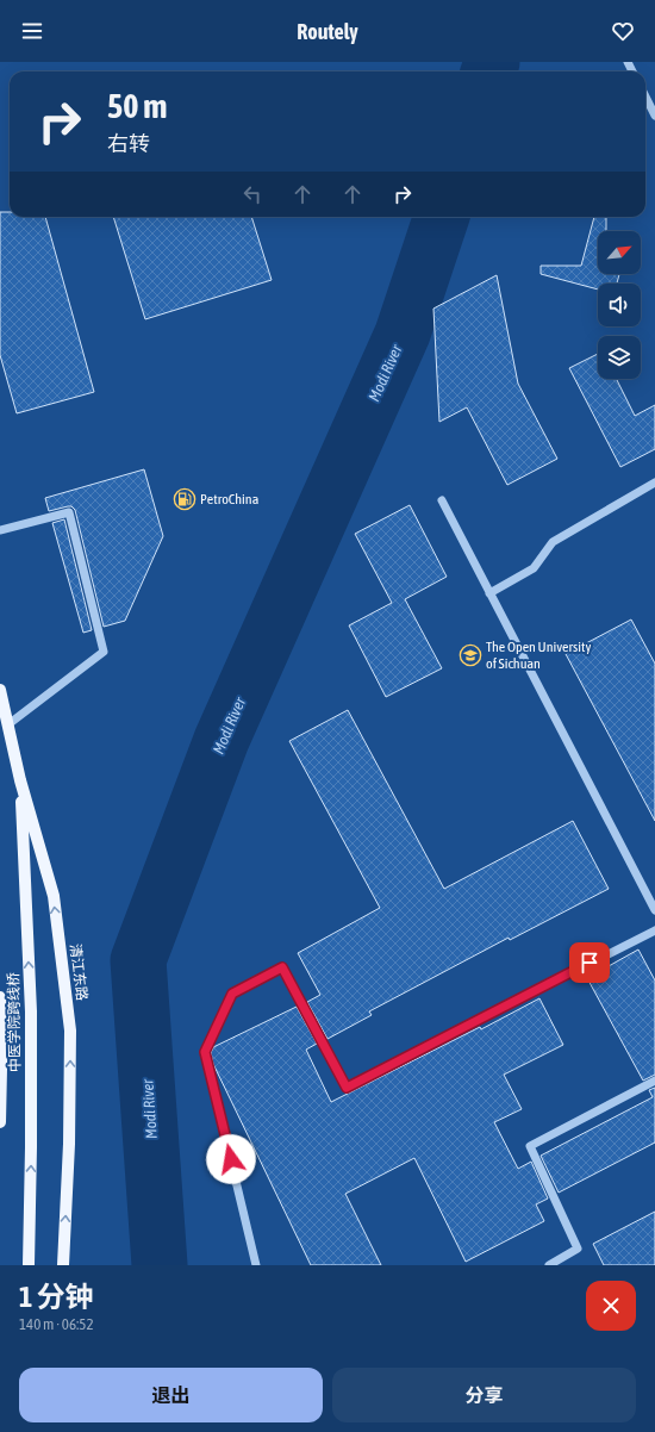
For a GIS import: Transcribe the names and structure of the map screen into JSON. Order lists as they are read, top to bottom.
{
  "streets": {
    "main road": ["清江东路", "中医学院跨线桥"]
  },
  "crossings": [
    ["清江东路", "中医学院跨线桥"]
  ],
  "one_way": ["清江东路", "中医学院跨线桥"],
  "water": ["Modi River"],
  "places": {
    "fuel station": ["PetroChina"],
    "school or university": ["The Open University of Sichuan"]
  },
  "north": "top right",
  "page": {
    "header": "Routely",
    "turn": ["50 m", "右转"],
    "heading": ["1 分钟", "140 m · 06:52"],
    "buttons": ["退出", "分享"]
  }
}
